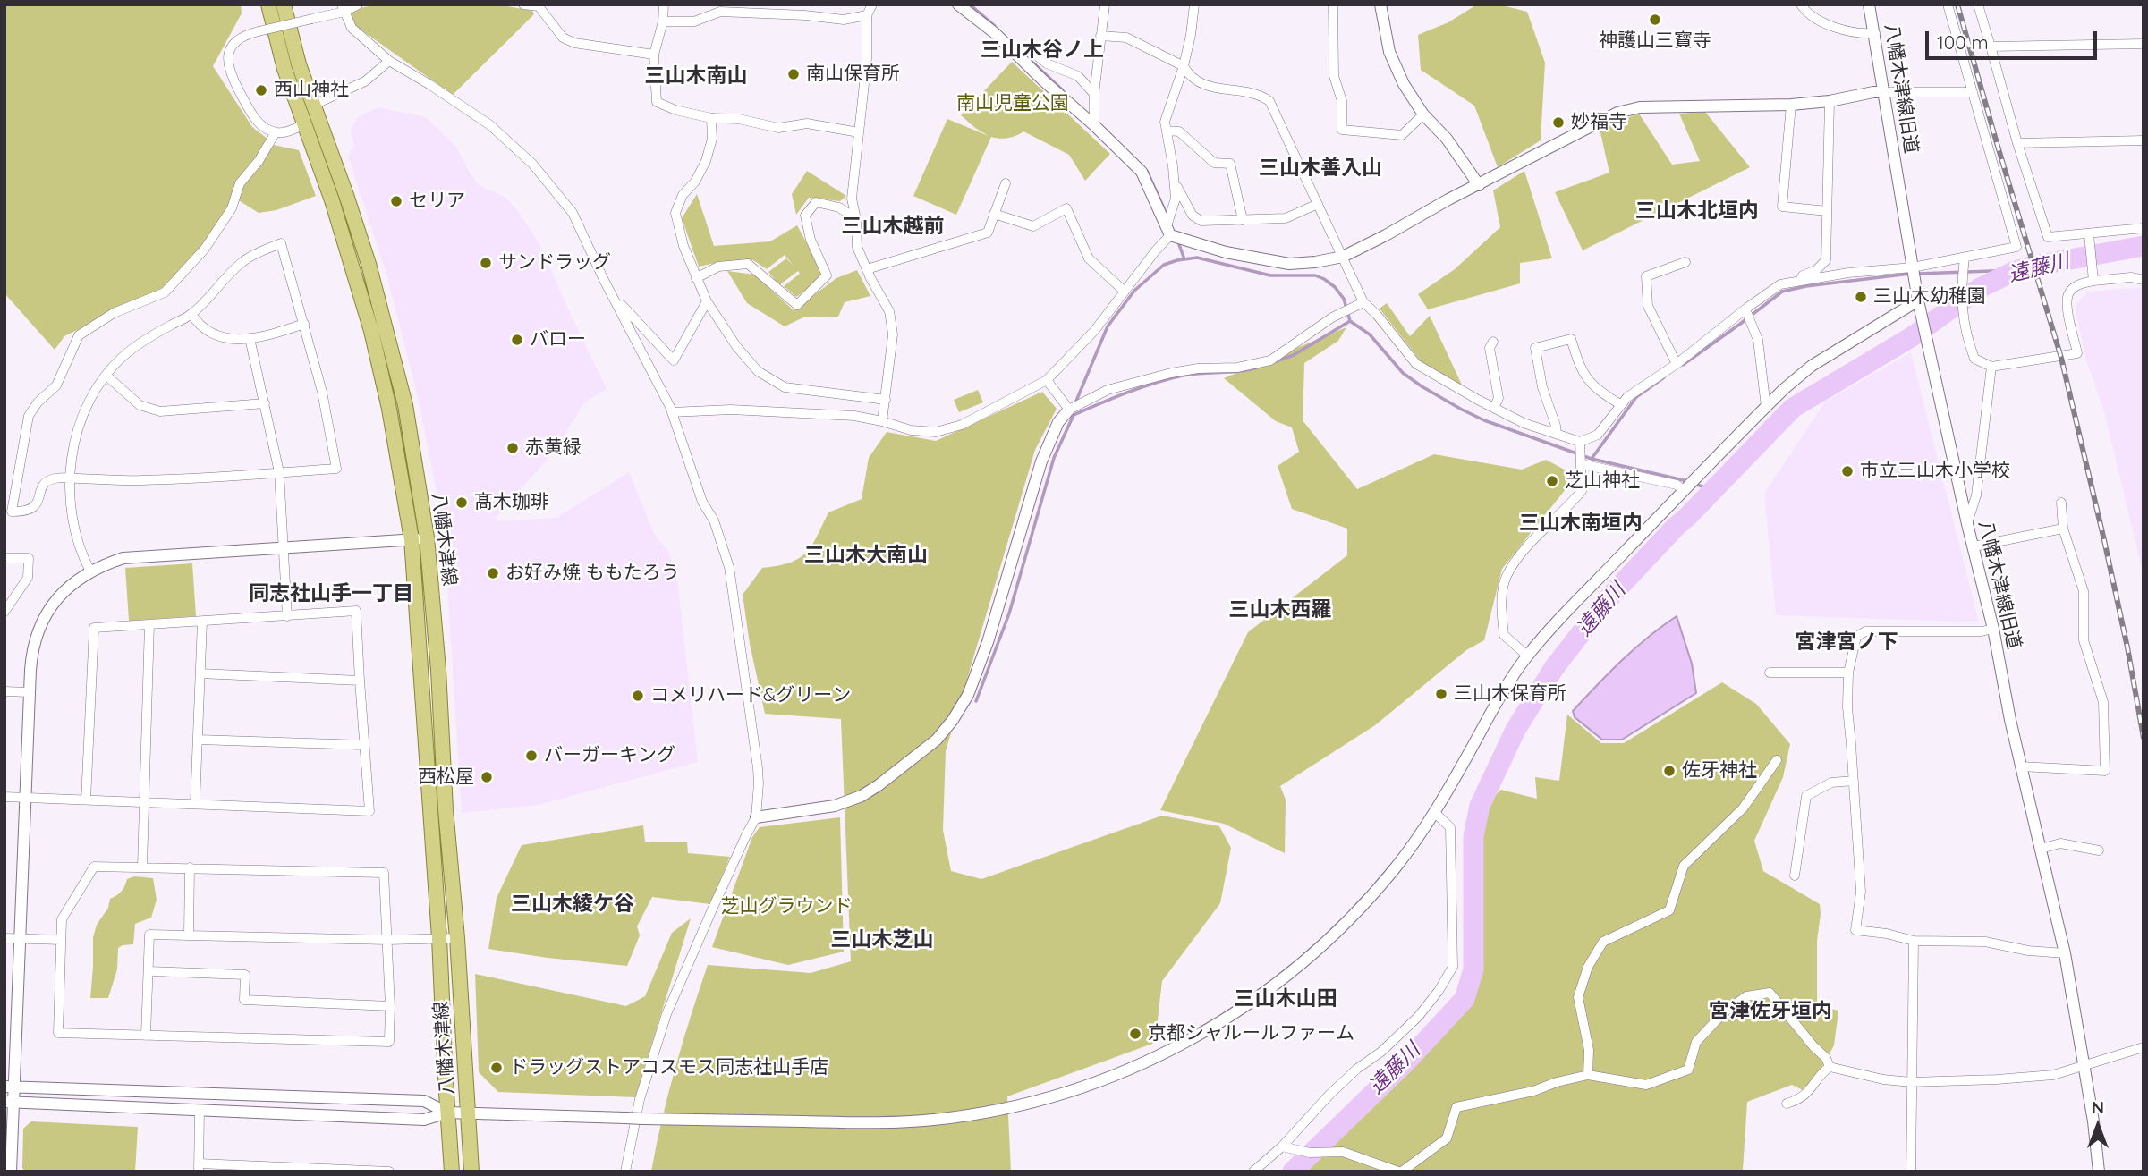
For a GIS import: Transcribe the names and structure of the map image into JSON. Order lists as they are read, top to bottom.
{
  "streets": {
    "main road": ["八幡木津線"],
    "street": ["八幡木津線旧道"]
  },
  "districts": [
    "三山木谷ノ上",
    "三山木南山",
    "三山木善入山",
    "三山木北垣内",
    "三山木越前",
    "三山木南垣内",
    "三山木大南山",
    "同志社山手一丁目",
    "三山木西羅",
    "宮津宮ノ下",
    "三山木綾ケ谷",
    "三山木芝山",
    "三山木山田",
    "宮津佐牙垣内"
  ],
  "water": ["遠藤川"],
  "parks": ["南山児童公園", "芝山グラウンド"],
  "places": [
    "神護山三寳寺",
    "南山保育所",
    "西山神社",
    "妙福寺",
    "セリア",
    "サンドラッグ",
    "三山木幼稚園",
    "バロー",
    "赤黄緑",
    "市立三山木小学校",
    "芝山神社",
    "髙木珈琲",
    "お好み焼 ももたろう",
    "三山木保育所",
    "コメリハード&グリーン",
    "バーガーキング",
    "佐牙神社",
    "西松屋",
    "京都シャルールファーム",
    "ドラッグストアコスモス同志社山手店"
  ],
  "scale_bar": "100 m",
  "north": "top"
}
